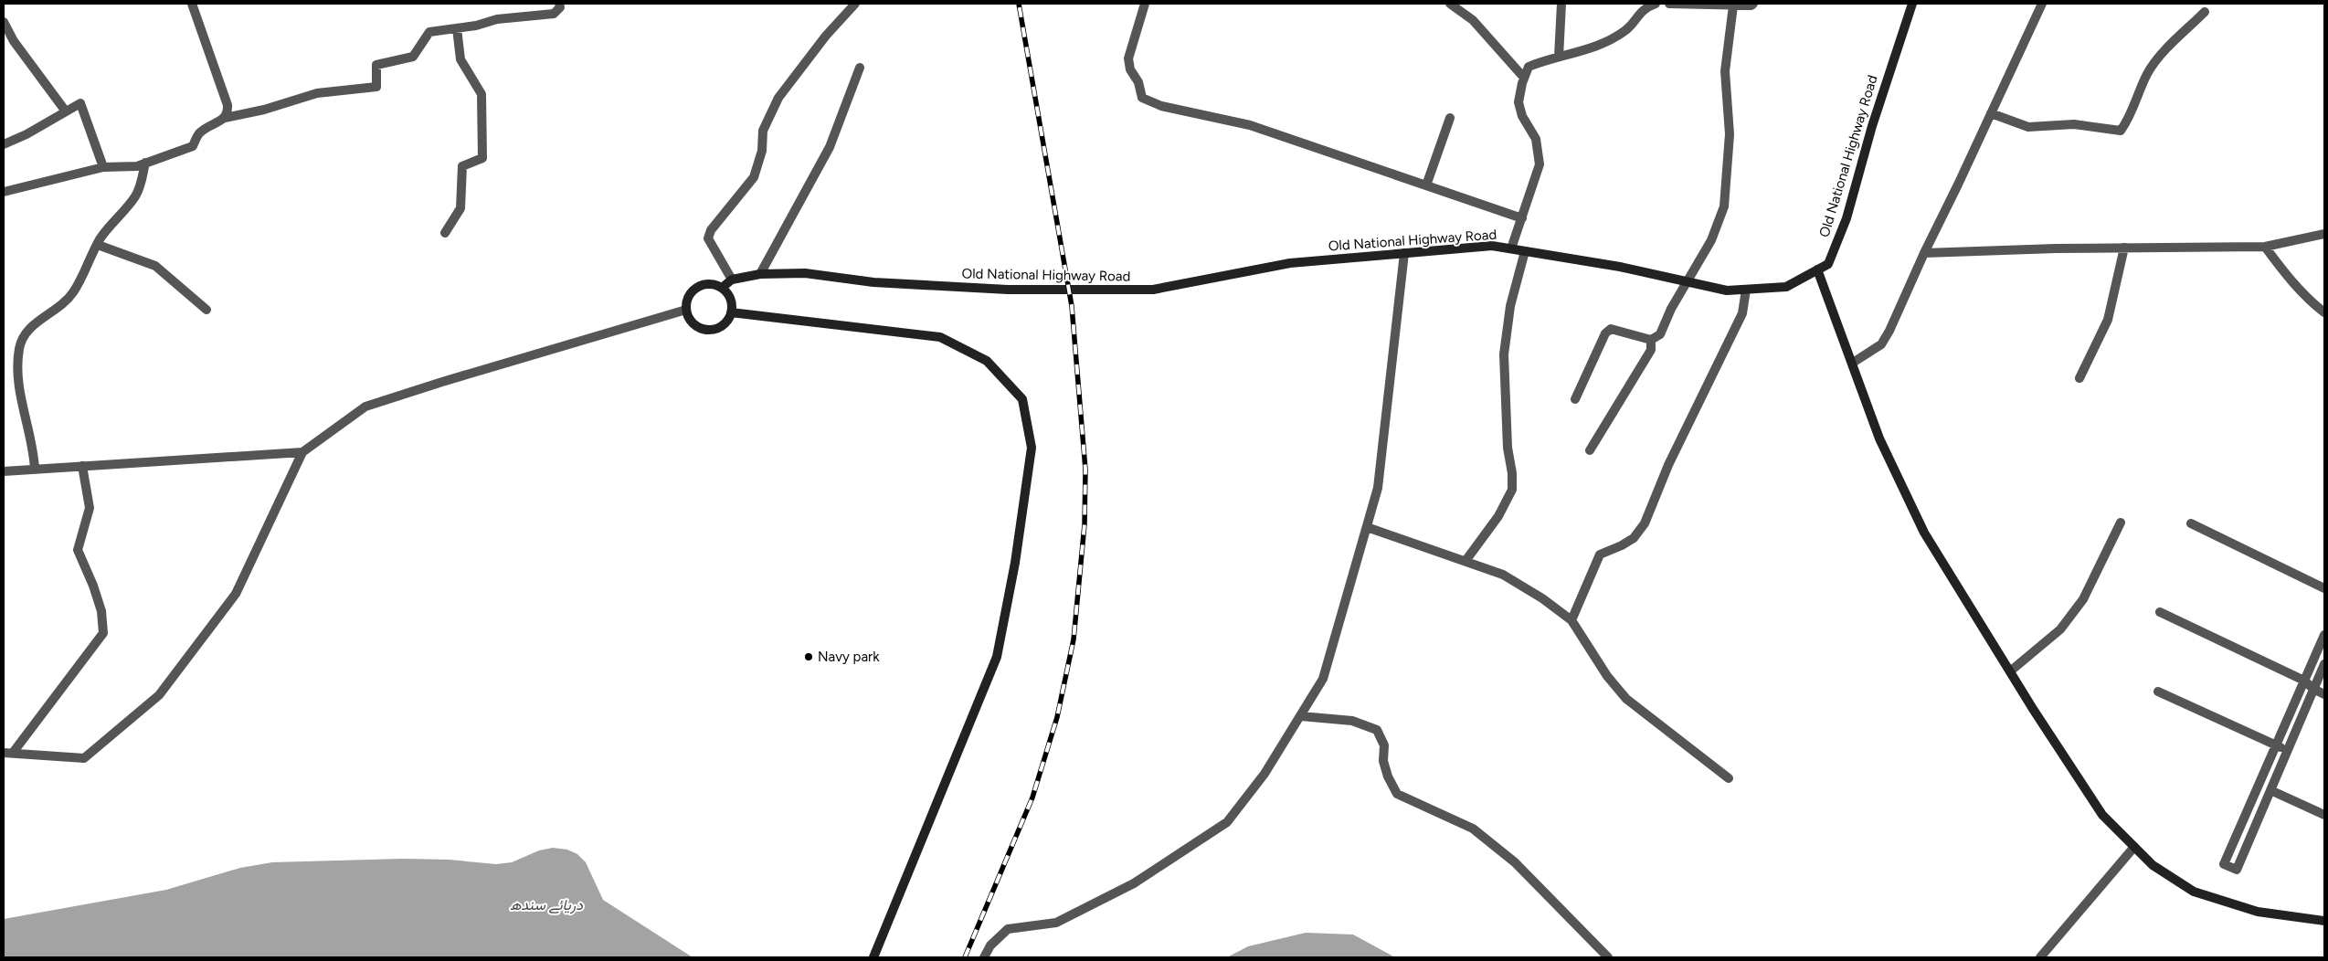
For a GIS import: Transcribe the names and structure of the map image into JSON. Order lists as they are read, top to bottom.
{
  "streets": {
    "main road": ["Old National Highway Road"]
  },
  "water": ["دریائے سندھ"],
  "places": ["Navy park"]
}
